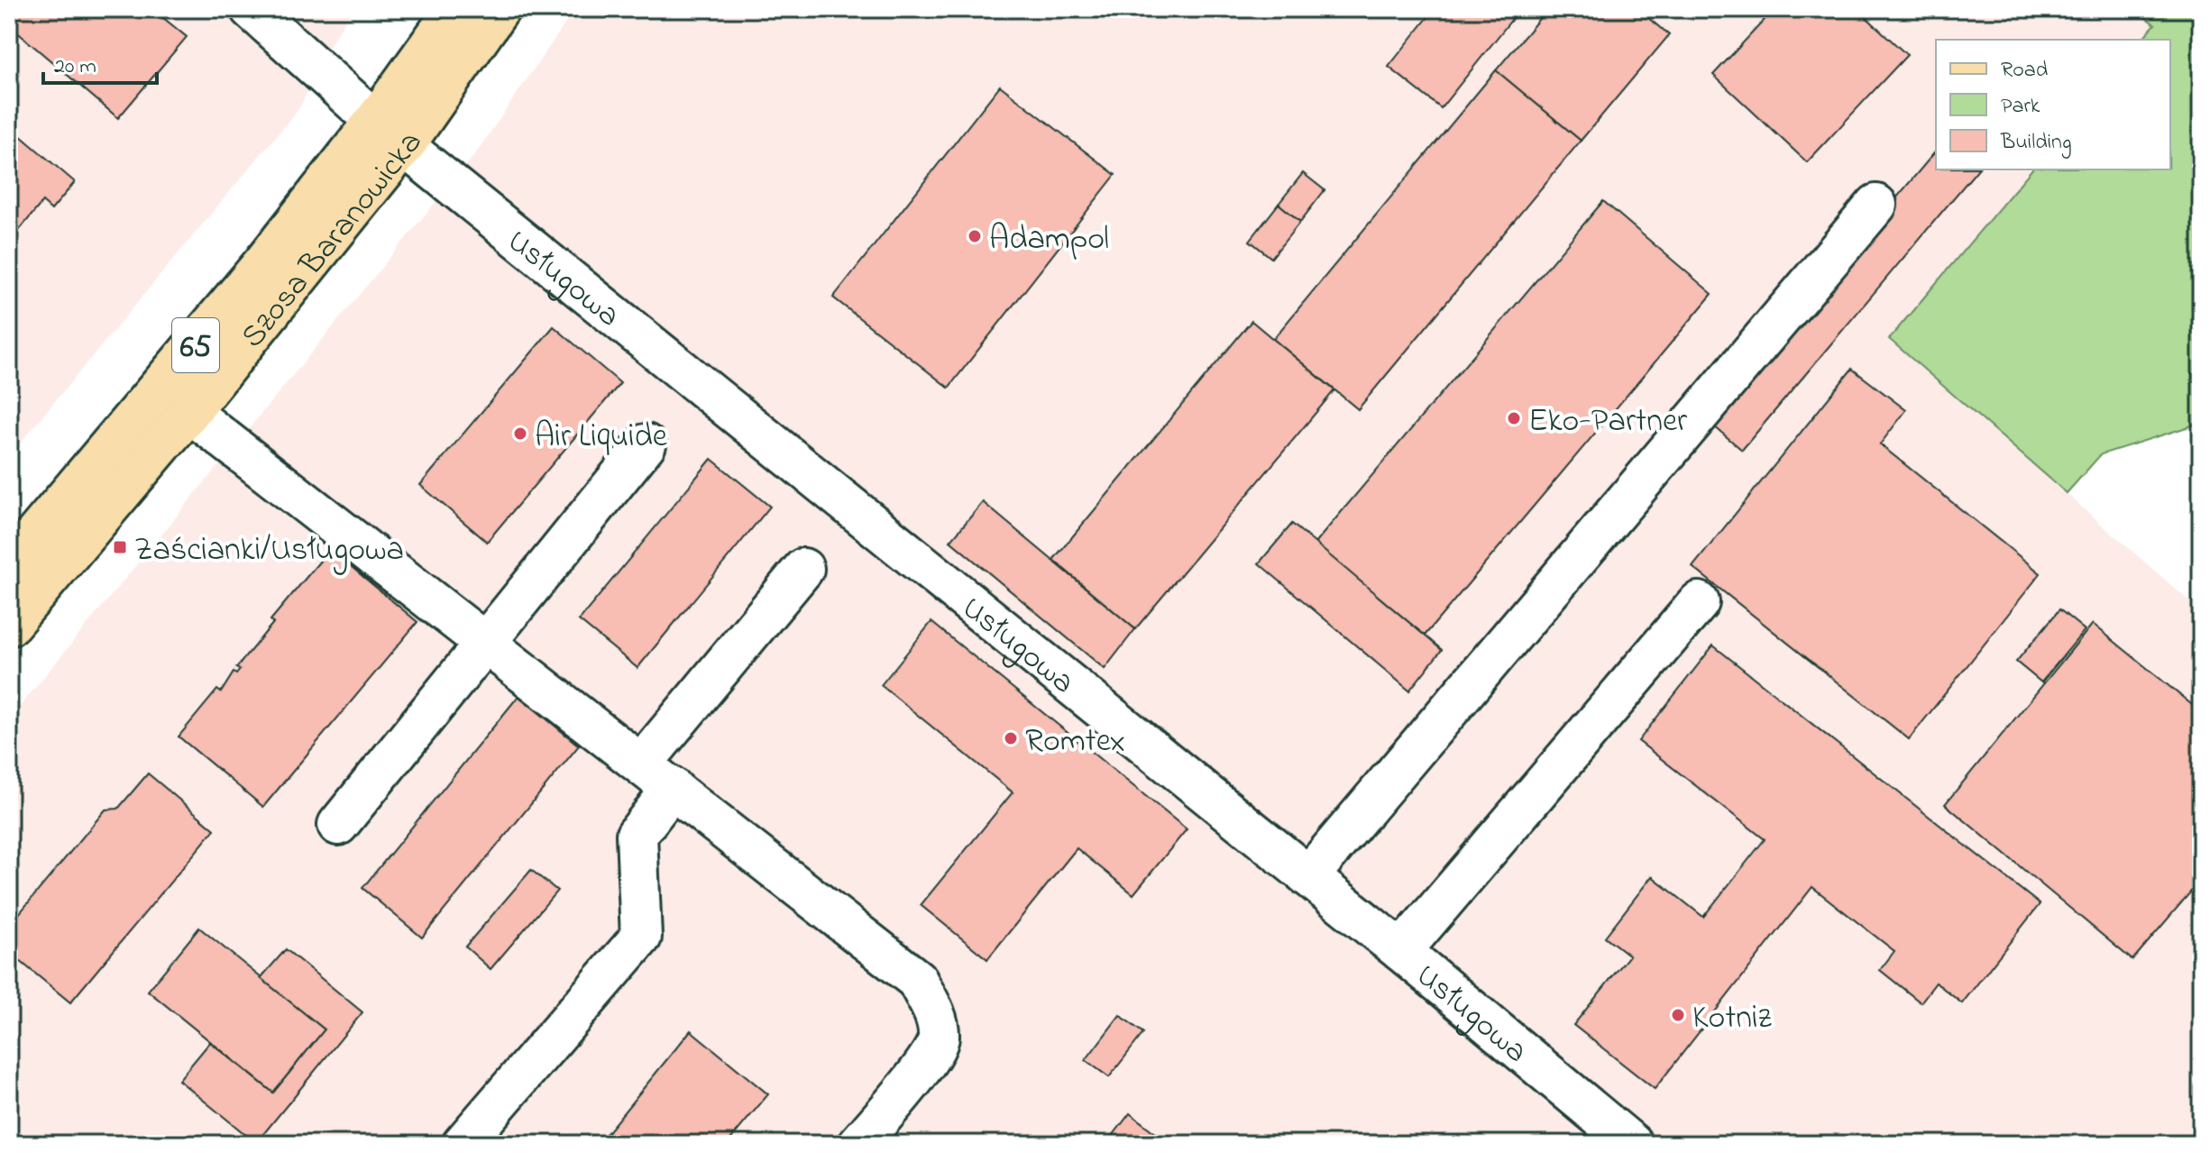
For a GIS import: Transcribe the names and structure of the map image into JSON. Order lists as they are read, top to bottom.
{
  "streets": {
    "main road": ["Szosa Baranowicka", "65"],
    "street": ["Usługowa"]
  },
  "crossings": [
    ["Szosa Baranowicka", "Usługowa"]
  ],
  "places": {
    "other": [
      "Adampol",
      "Eko-Partner",
      "Air Liquide",
      "Romtex",
      "Kotniz"
    ],
    "transit": ["Zaścianki/Usługowa"]
  },
  "legend": ["Road", "Park", "Building"],
  "scale_bar": "20 m"
}
